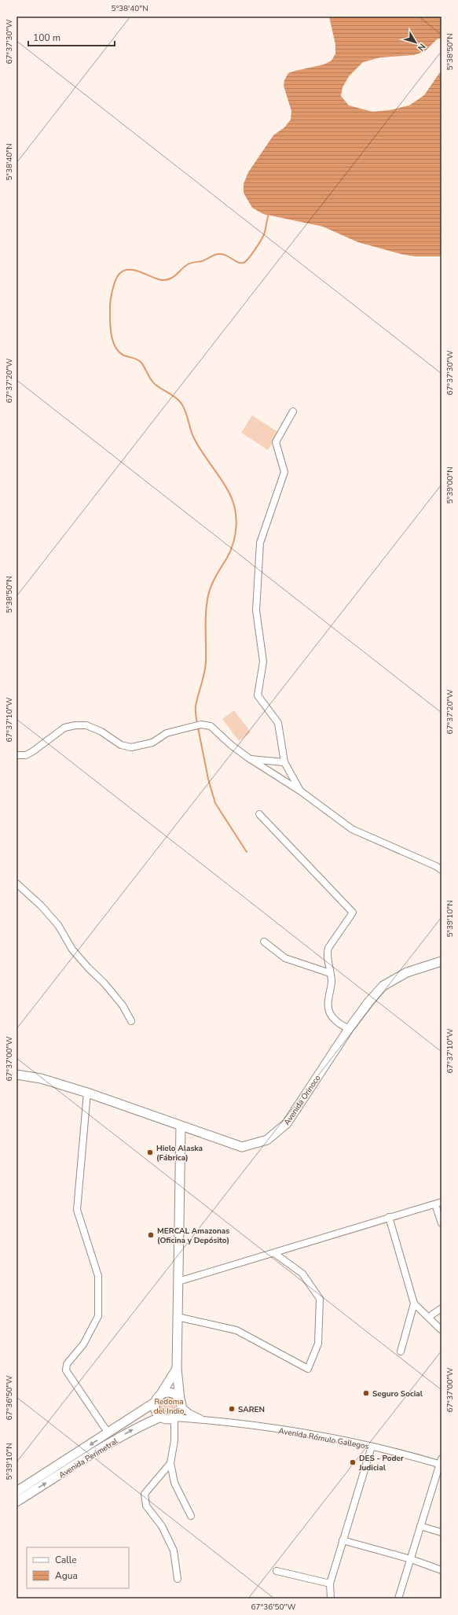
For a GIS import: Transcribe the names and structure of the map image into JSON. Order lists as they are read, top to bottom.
{
  "streets": {
    "main road": ["Avenida Orinoco", "Avenida Perimetral"],
    "street": ["Avenida Rómulo Gallegos"]
  },
  "crossings": [
    ["Avenida Rómulo Gallegos", "Avenida Perimetral"]
  ],
  "parks": ["Redoma del Indio"],
  "places": [
    "Hielo Alaska (Fábrica)",
    "MERCAL Amazonas (Oficina y Depósito)",
    "Seguro Social",
    "SAREN",
    "DES - Poder Judicial"
  ],
  "legend": ["Calle", "Agua"],
  "scale_bar": "100 m",
  "north": "bottom right",
  "coordinates": [
    "5°38'40\"N",
    "67°37'30\"W",
    "5°38'50\"N",
    "67°37'20\"W",
    "5°39'00\"N",
    "67°37'10\"W",
    "5°39'10\"N",
    "67°37'00\"W",
    "67°36'50\"W"
  ]
}
